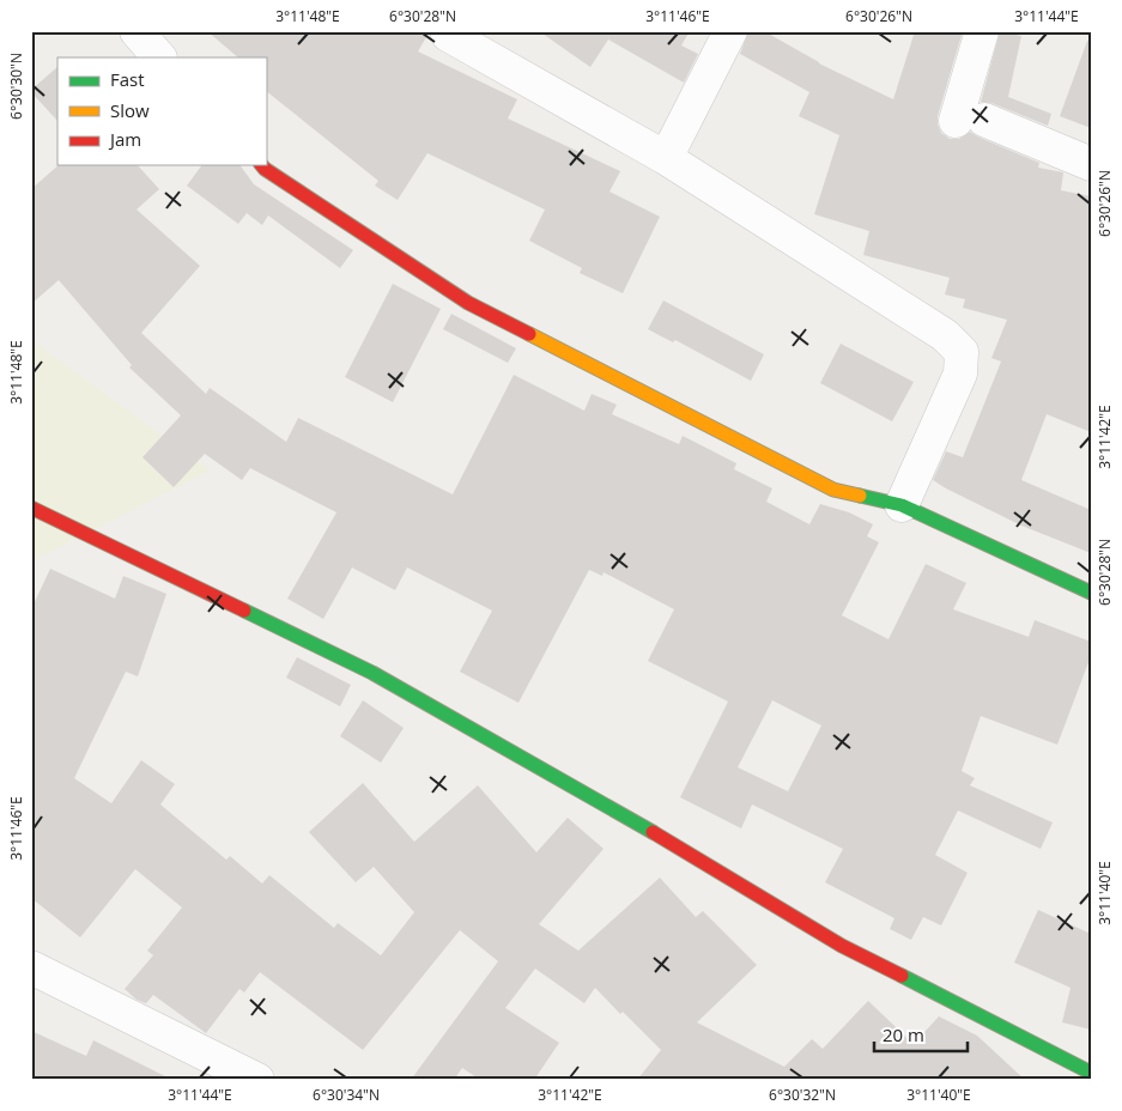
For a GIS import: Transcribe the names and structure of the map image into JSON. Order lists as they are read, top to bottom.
{
  "legend": ["Fast", "Slow", "Jam"],
  "scale_bar": "20 m",
  "coordinates": [
    "3°11'48\"E",
    "6°30'28\"N",
    "3°11'46\"E",
    "6°30'26\"N",
    "3°11'44\"E",
    "6°30'30\"N",
    "3°11'42\"E",
    "3°11'40\"E",
    "6°30'34\"N",
    "6°30'32\"N"
  ]
}
